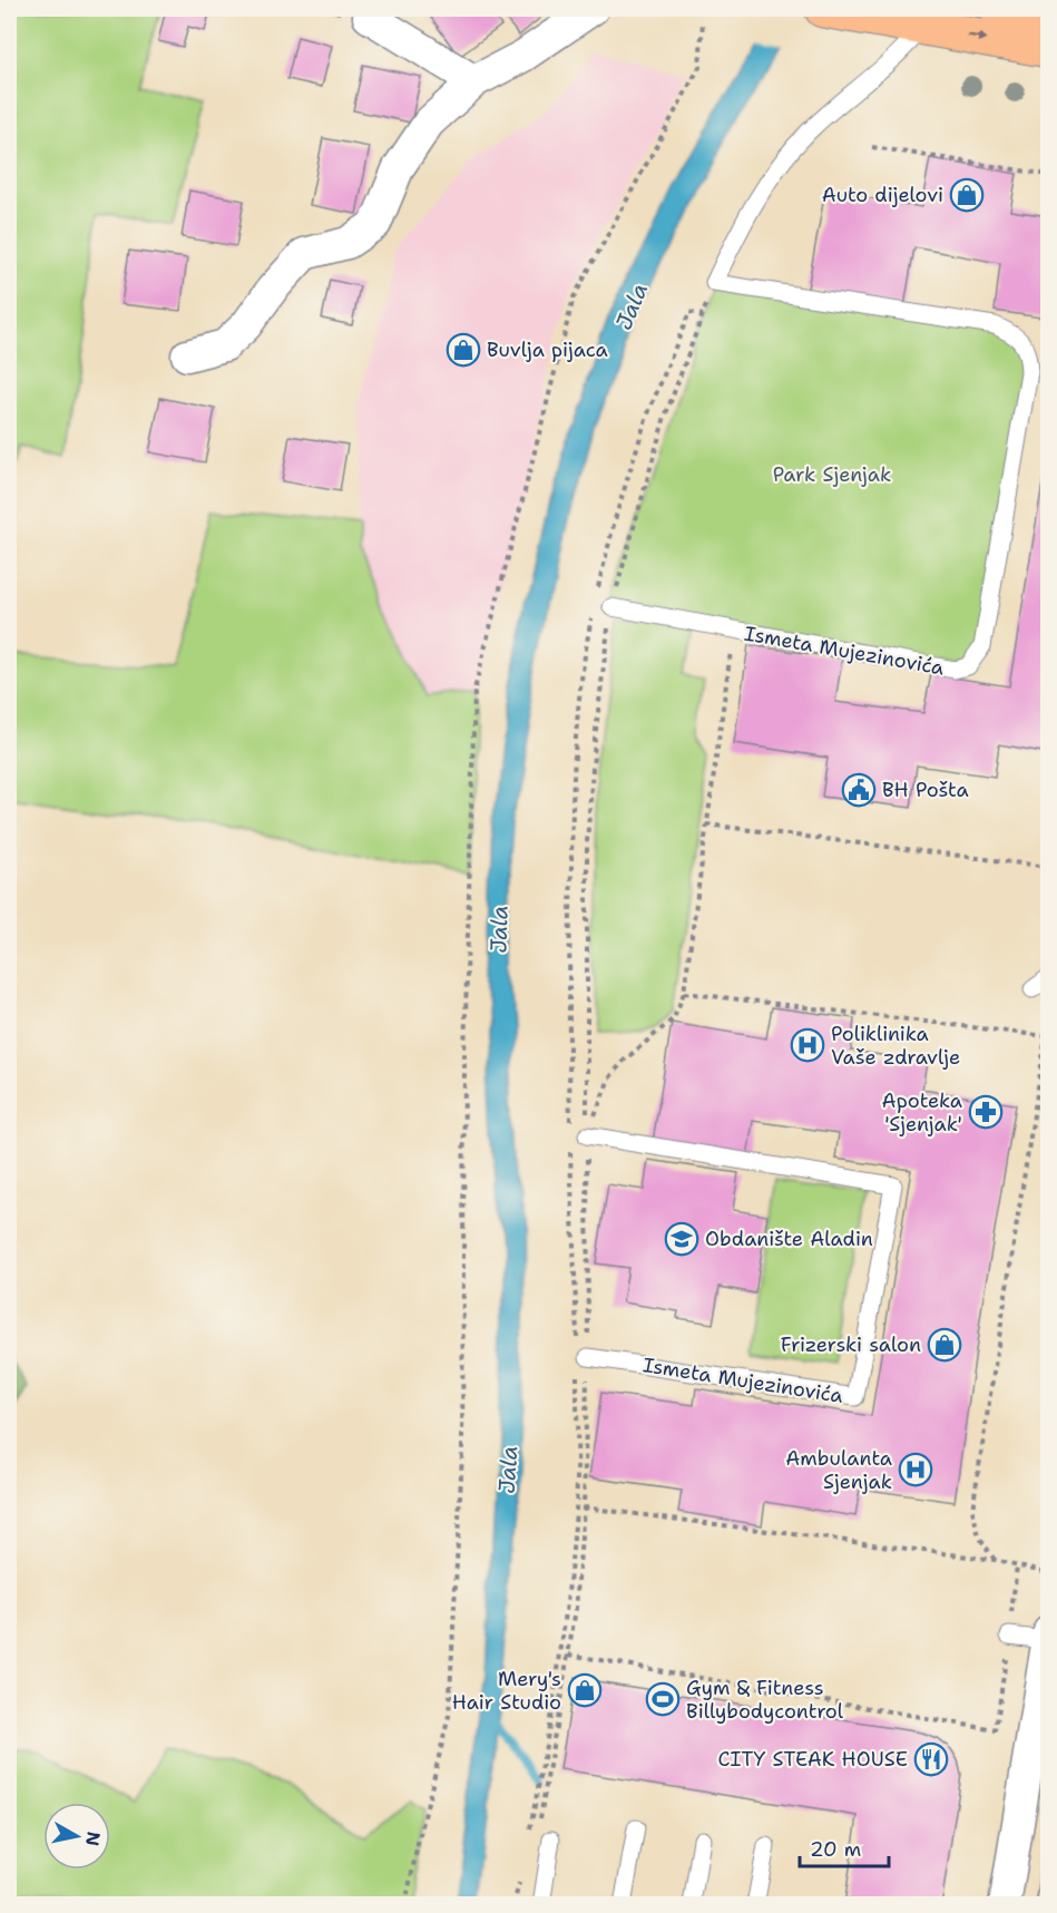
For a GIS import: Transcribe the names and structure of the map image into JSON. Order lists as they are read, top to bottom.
{
  "streets": {
    "lane": ["Ismeta Mujezinovića"]
  },
  "water": ["Jala"],
  "parks": ["Park Sjenjak"],
  "places": {
    "shop": [
      "Auto dijelovi",
      "Buvlja pijaca",
      "Frizerski salon",
      "Mery's Hair Studio"
    ],
    "public building": ["BH Pošta"],
    "hospital": ["Poliklinika Vaše zdravlje", "Ambulanta Sjenjak"],
    "pharmacy": ["Apoteka 'Sjenjak'"],
    "school or university": ["Obdanište Aladin"],
    "sports": ["Gym & Fitness Billybodycontrol"],
    "restaurant": ["CITY STEAK HOUSE"]
  },
  "scale_bar": "20 m",
  "north": "right"
}
